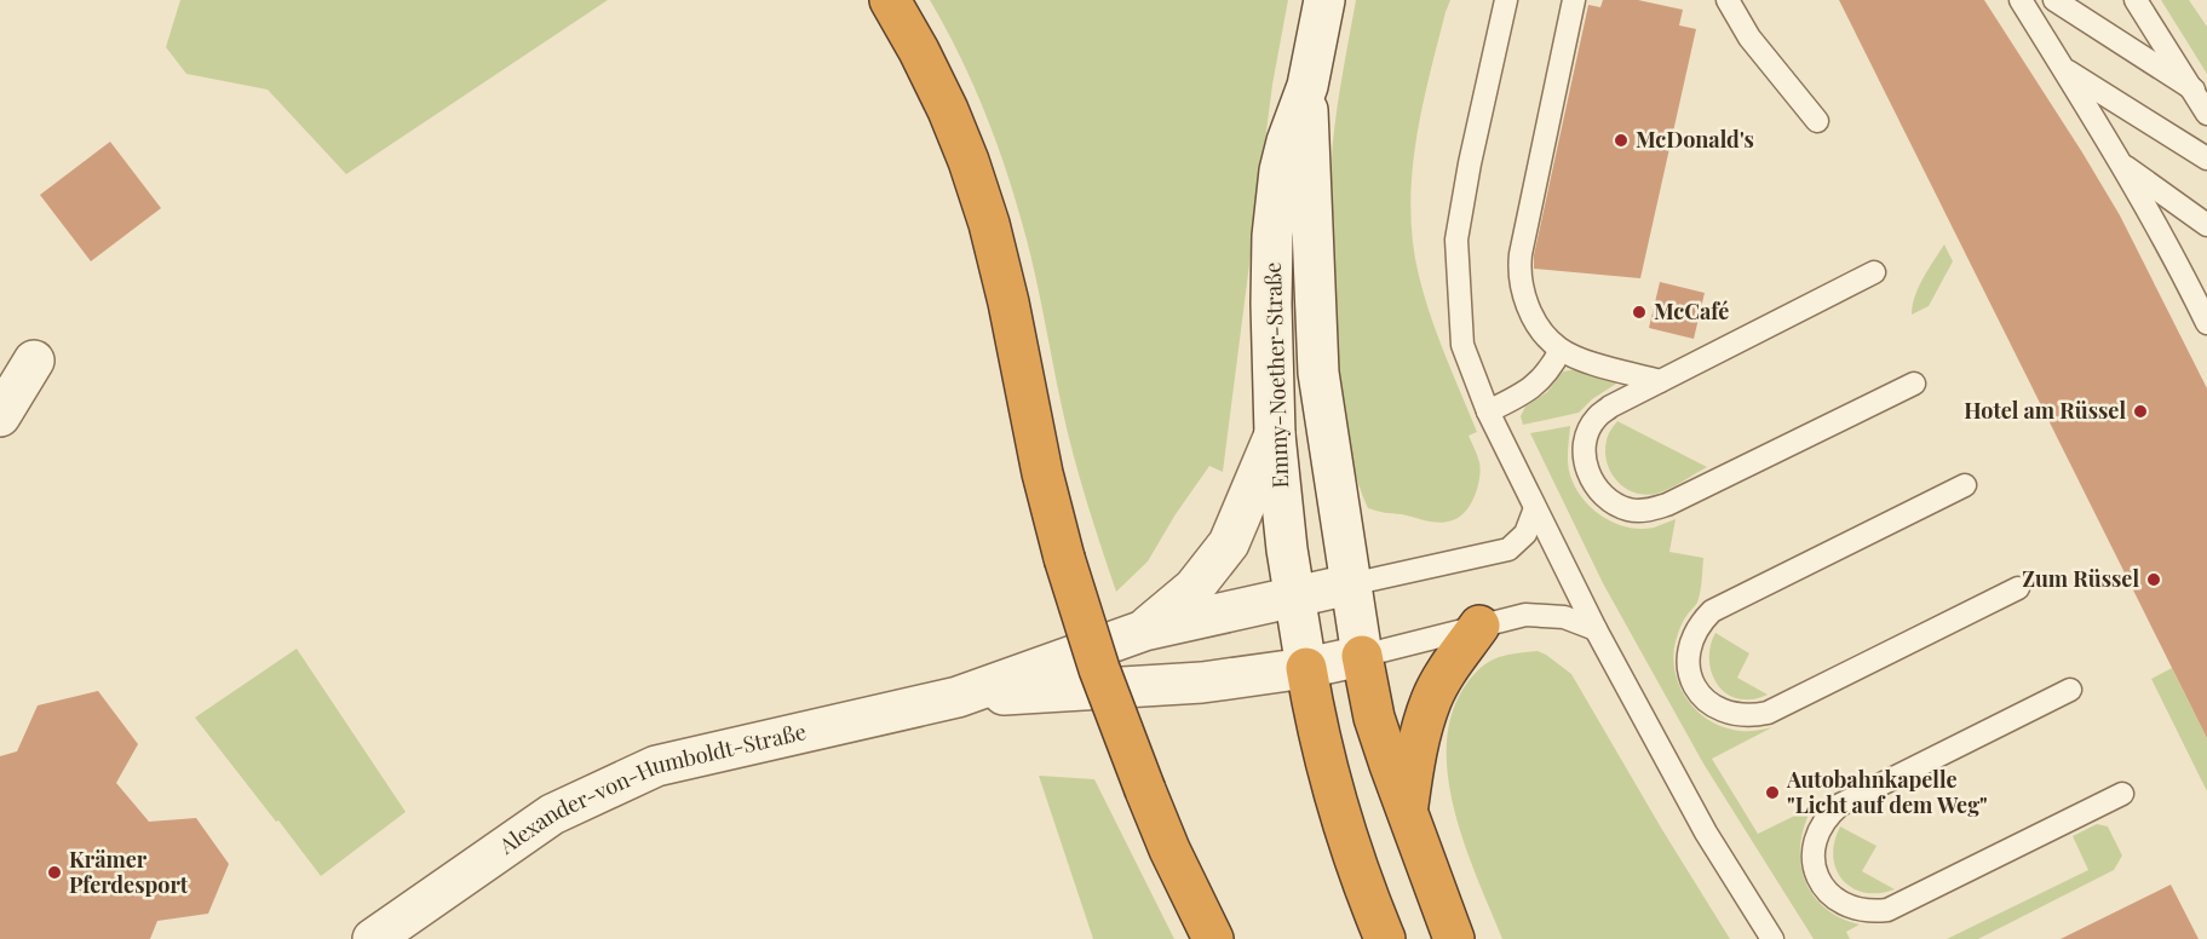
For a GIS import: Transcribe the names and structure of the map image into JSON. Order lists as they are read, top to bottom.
{
  "streets": {
    "street": ["Emmy-Noether-Straße", "Alexander-von-Humboldt-Straße"]
  },
  "crossings": [
    ["Emmy-Noether-Straße", "Alexander-von-Humboldt-Straße"]
  ],
  "places": [
    "McDonald's",
    "McCafé",
    "Hotel am Rüssel",
    "Zum Rüssel",
    "Autobahnkapelle \"Licht auf dem Weg\"",
    "Krämer Pferdesport"
  ]
}
